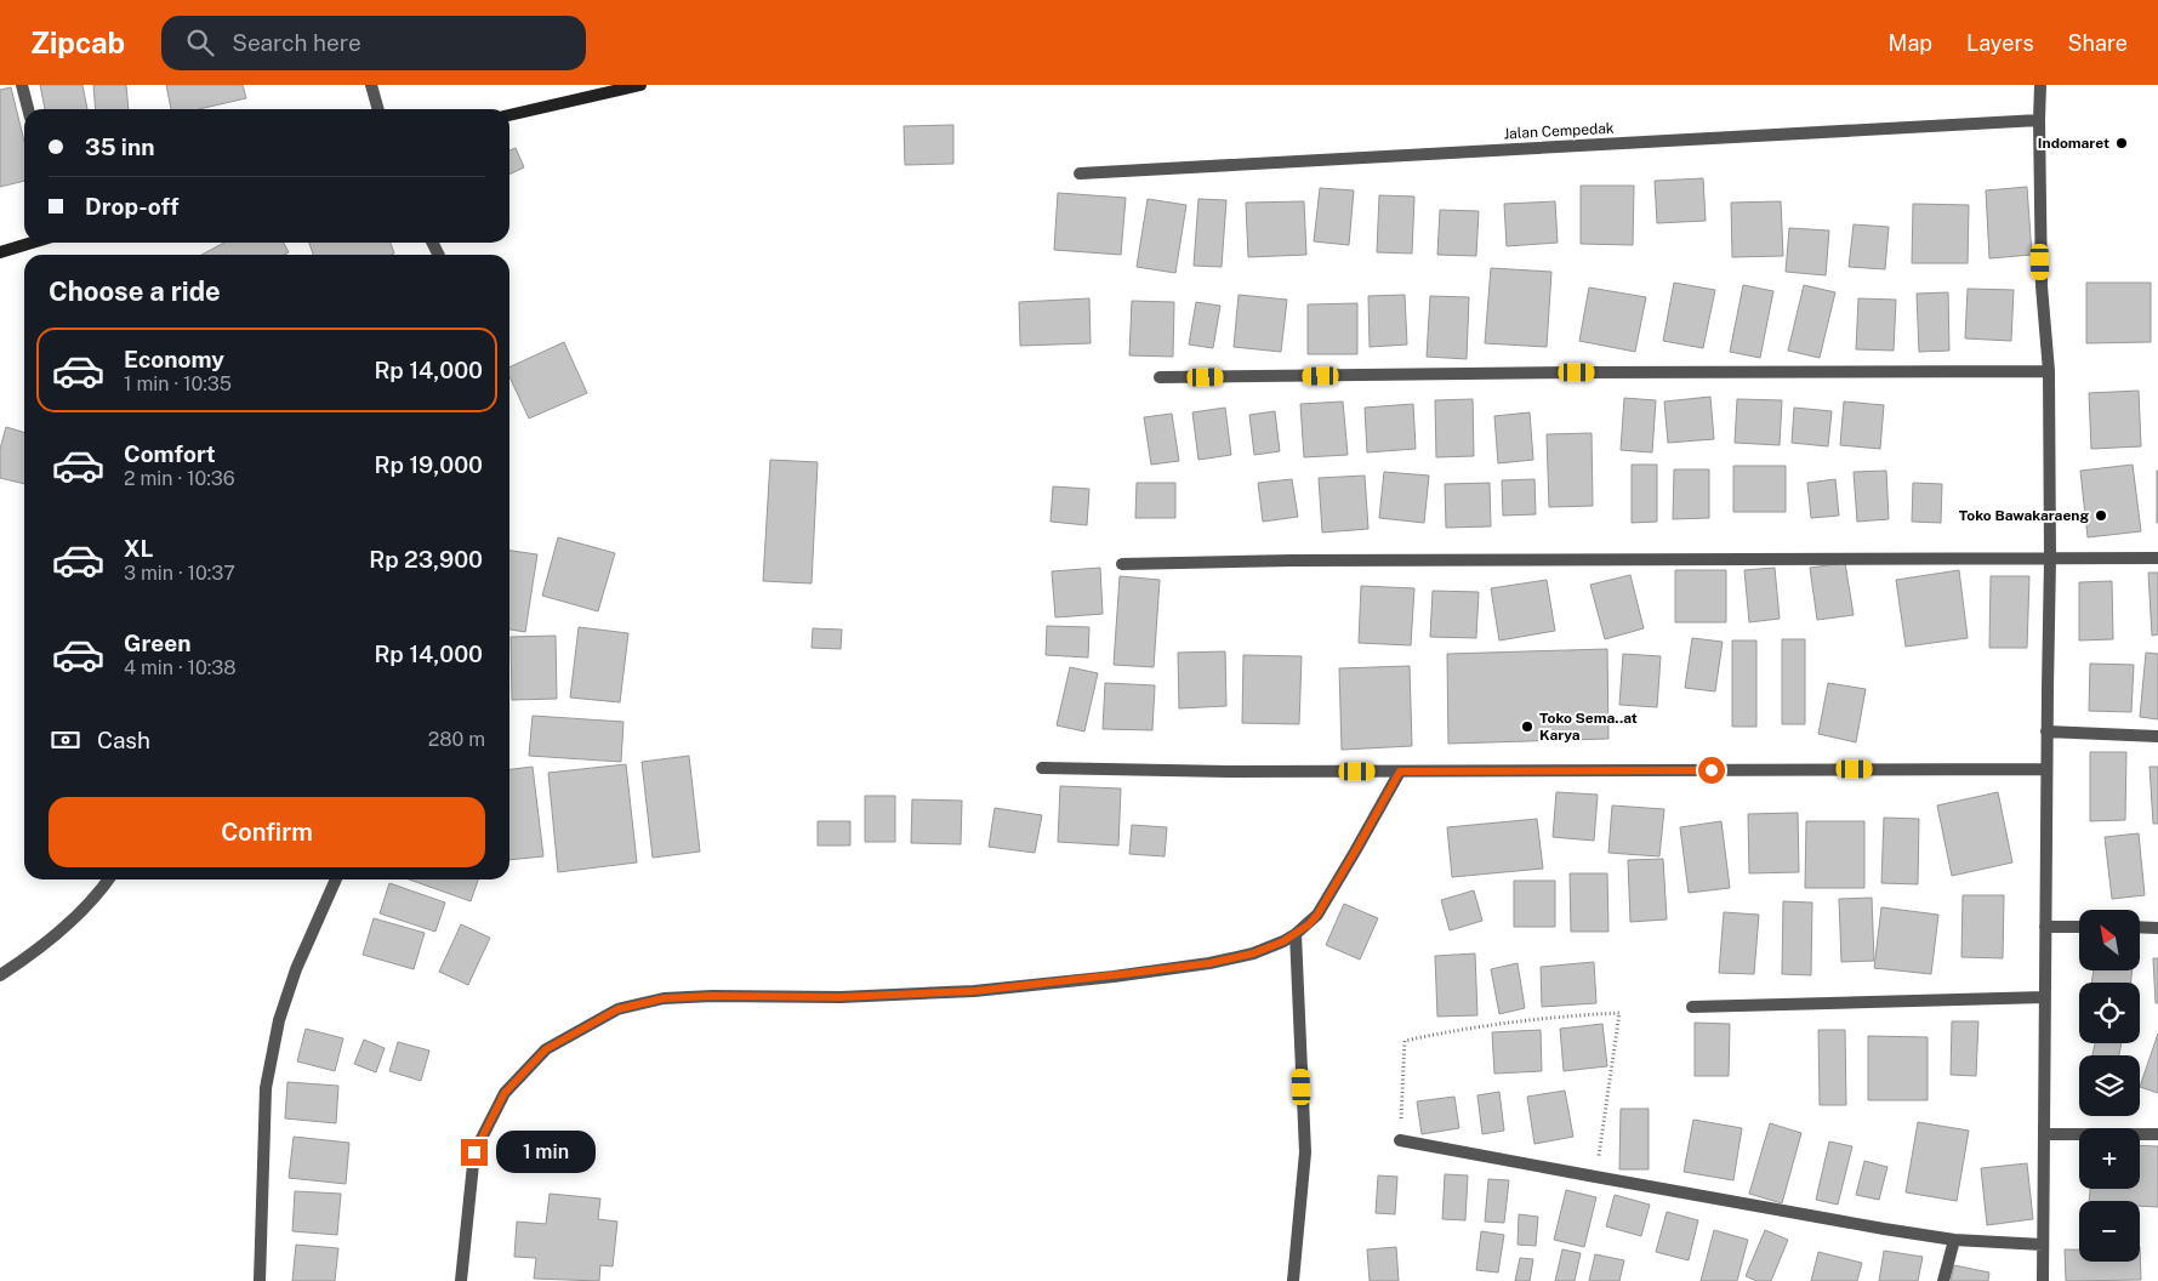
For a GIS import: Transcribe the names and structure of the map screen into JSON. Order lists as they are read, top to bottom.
{
  "streets": {
    "street": ["Jalan Cempedak"]
  },
  "places": ["Indomaret", "Toko Bawakaraeng", "Toko Sema..at Karya"],
  "north": "top left",
  "page": {
    "header": "Zipcab",
    "search": "Search here",
    "nav": ["Map", "Layers", "Share"],
    "banner": ["35 inn", "Drop-off"],
    "heading": "Choose a ride",
    "list": [
      {
        "name": "Economy",
        "note": "1 min · 10:35",
        "value": "Rp 14,000"
      },
      {
        "name": "Comfort",
        "note": "2 min · 10:36",
        "value": "Rp 19,000"
      },
      {
        "name": "XL",
        "note": "3 min · 10:37",
        "value": "Rp 23,900"
      },
      {
        "name": "Green",
        "note": "4 min · 10:38",
        "value": "Rp 14,000"
      }
    ],
    "pay": ["Cash", "280 m"],
    "buttons": "Confirm",
    "map_buttons": ["+", "−"],
    "bubble": "1 min"
  }
}
